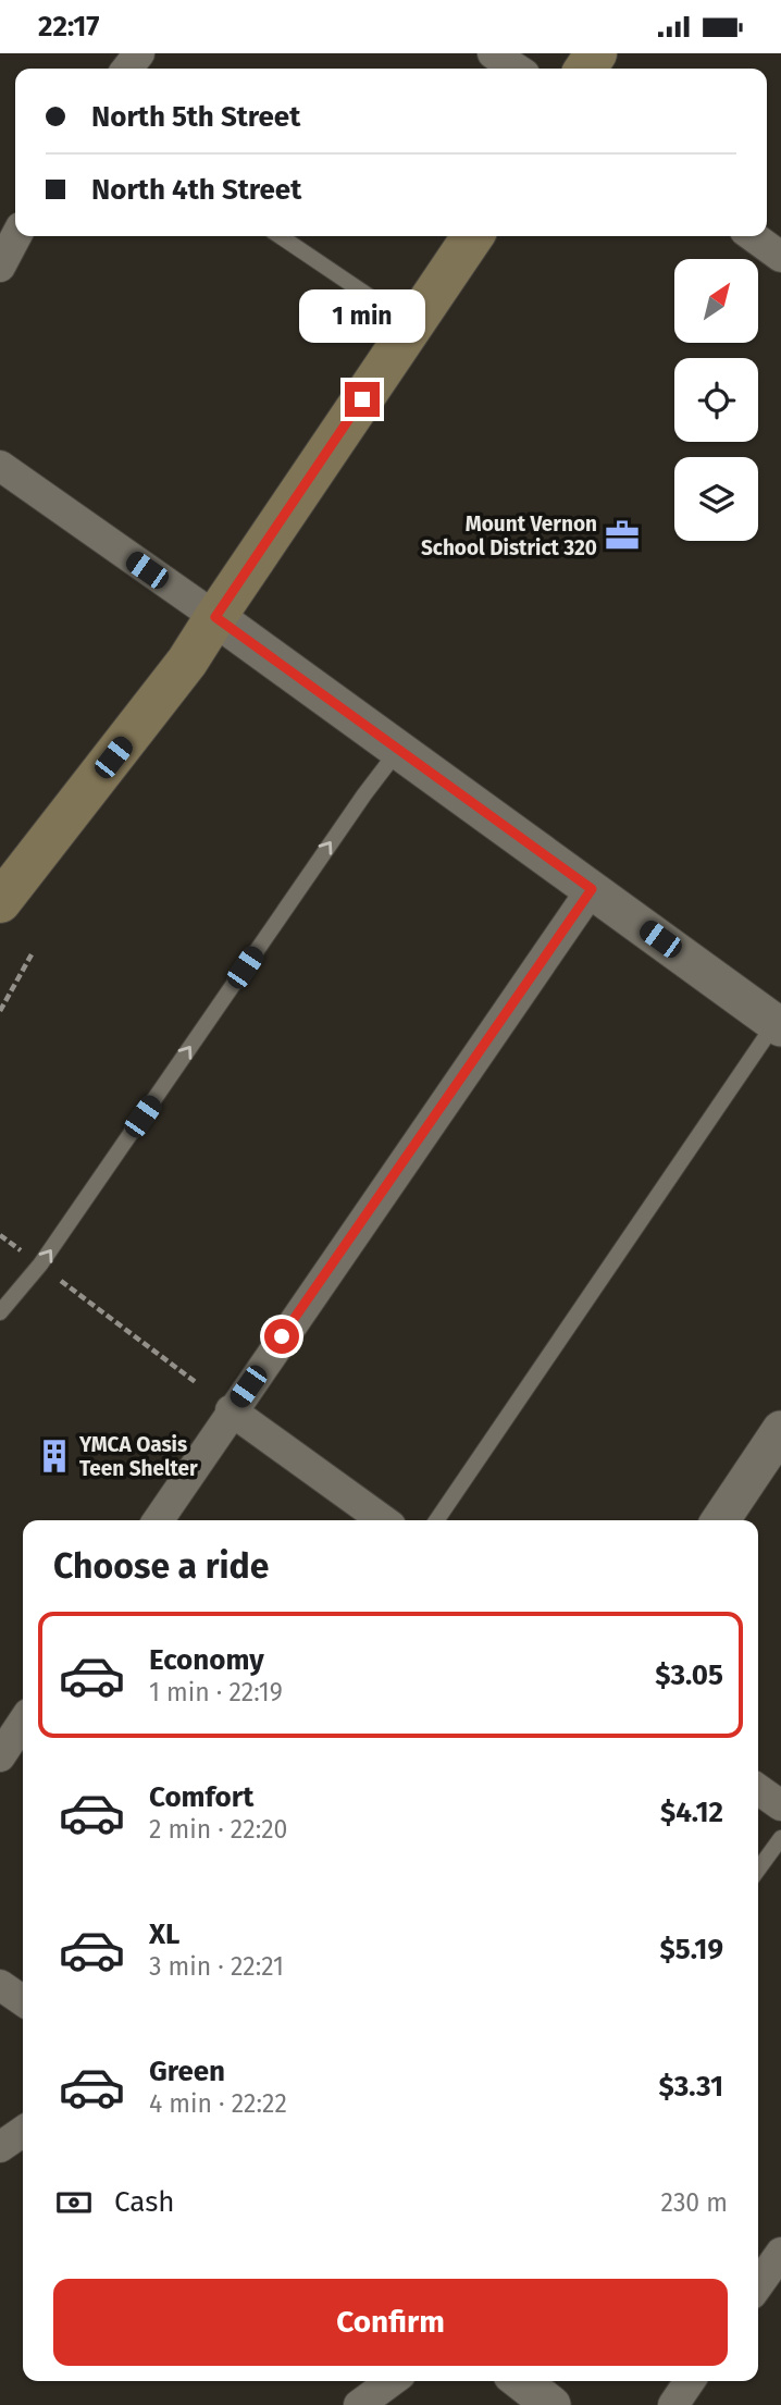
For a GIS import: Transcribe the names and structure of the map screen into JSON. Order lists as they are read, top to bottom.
{
  "places": {
    "office": ["Mount Vernon School District 320"],
    "building": ["YMCA Oasis Teen Shelter"]
  },
  "north": "top right",
  "page": {
    "status": "22:17",
    "banner": ["North 5th Street", "North 4th Street"],
    "bubble": "1 min",
    "heading": "Choose a ride",
    "list": [
      {
        "name": "Economy",
        "note": "1 min · 22:19",
        "value": "$3.05"
      },
      {
        "name": "Comfort",
        "note": "2 min · 22:20",
        "value": "$4.12"
      },
      {
        "name": "XL",
        "note": "3 min · 22:21",
        "value": "$5.19"
      },
      {
        "name": "Green",
        "note": "4 min · 22:22",
        "value": "$3.31"
      }
    ],
    "pay": ["Cash", "230 m"],
    "buttons": "Confirm"
  }
}
